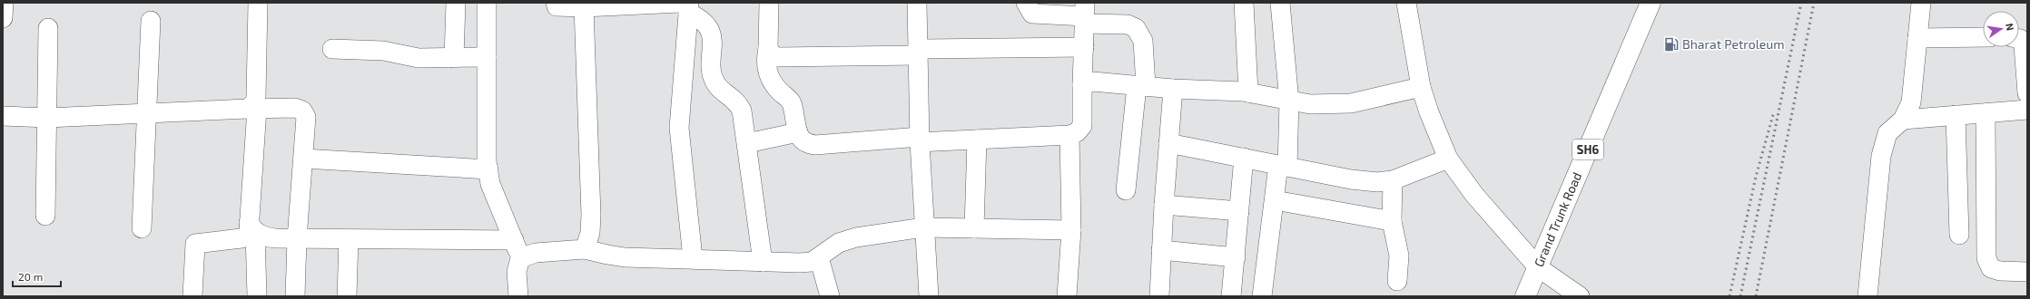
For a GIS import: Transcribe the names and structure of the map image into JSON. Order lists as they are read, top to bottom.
{
  "streets": {
    "main road": ["SH6", "Grand Trunk Road"]
  },
  "places": {
    "fuel station": ["Bharat Petroleum"]
  },
  "scale_bar": "20 m",
  "north": "right"
}
